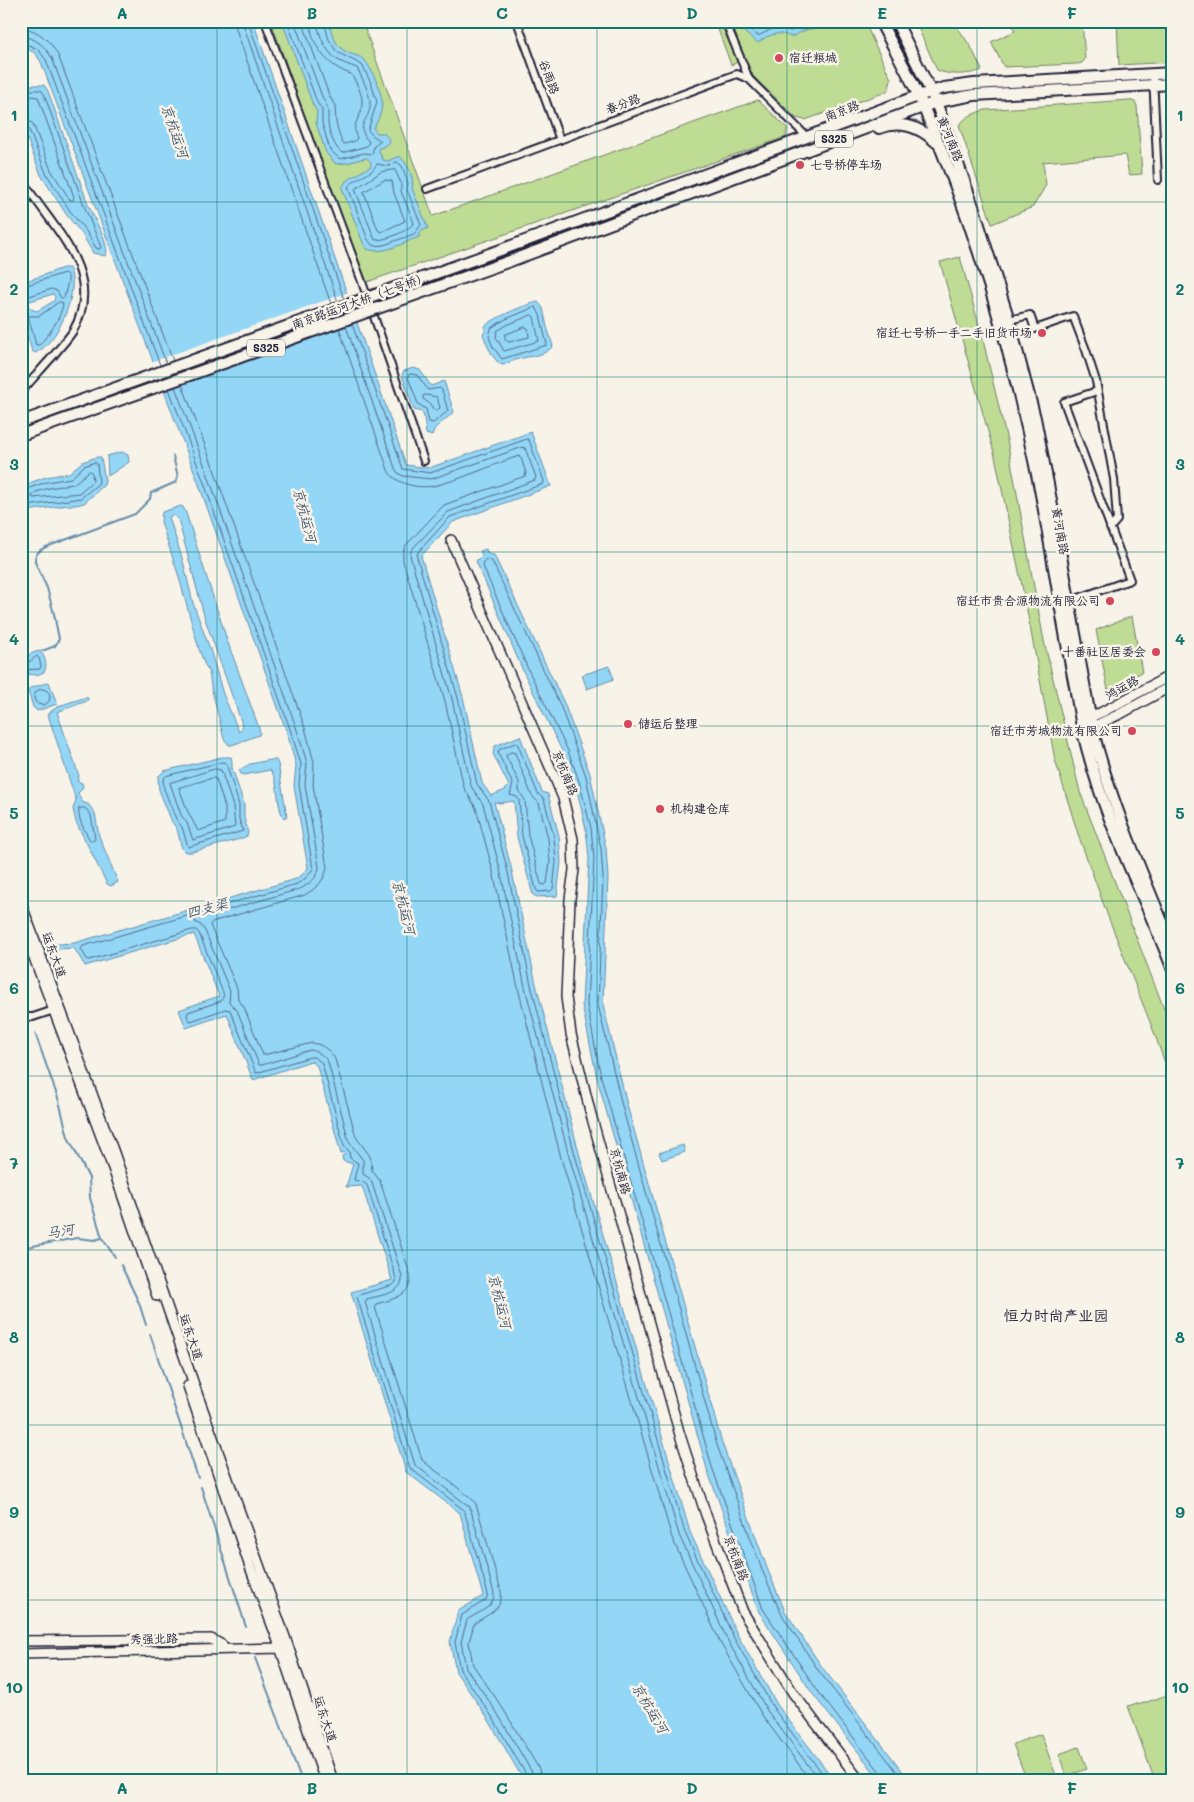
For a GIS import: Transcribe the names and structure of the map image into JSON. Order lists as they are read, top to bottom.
{
  "streets": {
    "main road": [
      "南京路",
      "S325",
      "黄河南路",
      "南京路运河大桥（七号桥）"
    ],
    "street": [
      "谷雨路",
      "春分路",
      "鸿运路",
      "京杭南路",
      "运东大道",
      "秀强北路"
    ]
  },
  "crossings": [
    ["谷雨路", "春分路"],
    ["南京路", "黄河南路"],
    ["南京路", "南京路运河大桥（七号桥）"],
    ["黄河南路", "鸿运路"],
    ["运东大道", "秀强北路"]
  ],
  "districts": ["恒力时尚产业园"],
  "water": ["京杭运河", "四支渠", "马河"],
  "places": [
    "宿迁粮城",
    "七号桥停车场",
    "宿迁七号桥一手二手旧货市场",
    "宿迁市贵合源物流有限公司",
    "十番社区居委会",
    "储运后整理",
    "宿迁市芳城物流有限公司",
    "机构建仓库"
  ],
  "grid": {
    "columns": [
      "A",
      "B",
      "C",
      "D",
      "E",
      "F"
    ],
    "rows": [
      "1",
      "2",
      "3",
      "4",
      "5",
      "6",
      "7",
      "8",
      "9",
      "10"
    ]
  }
}
